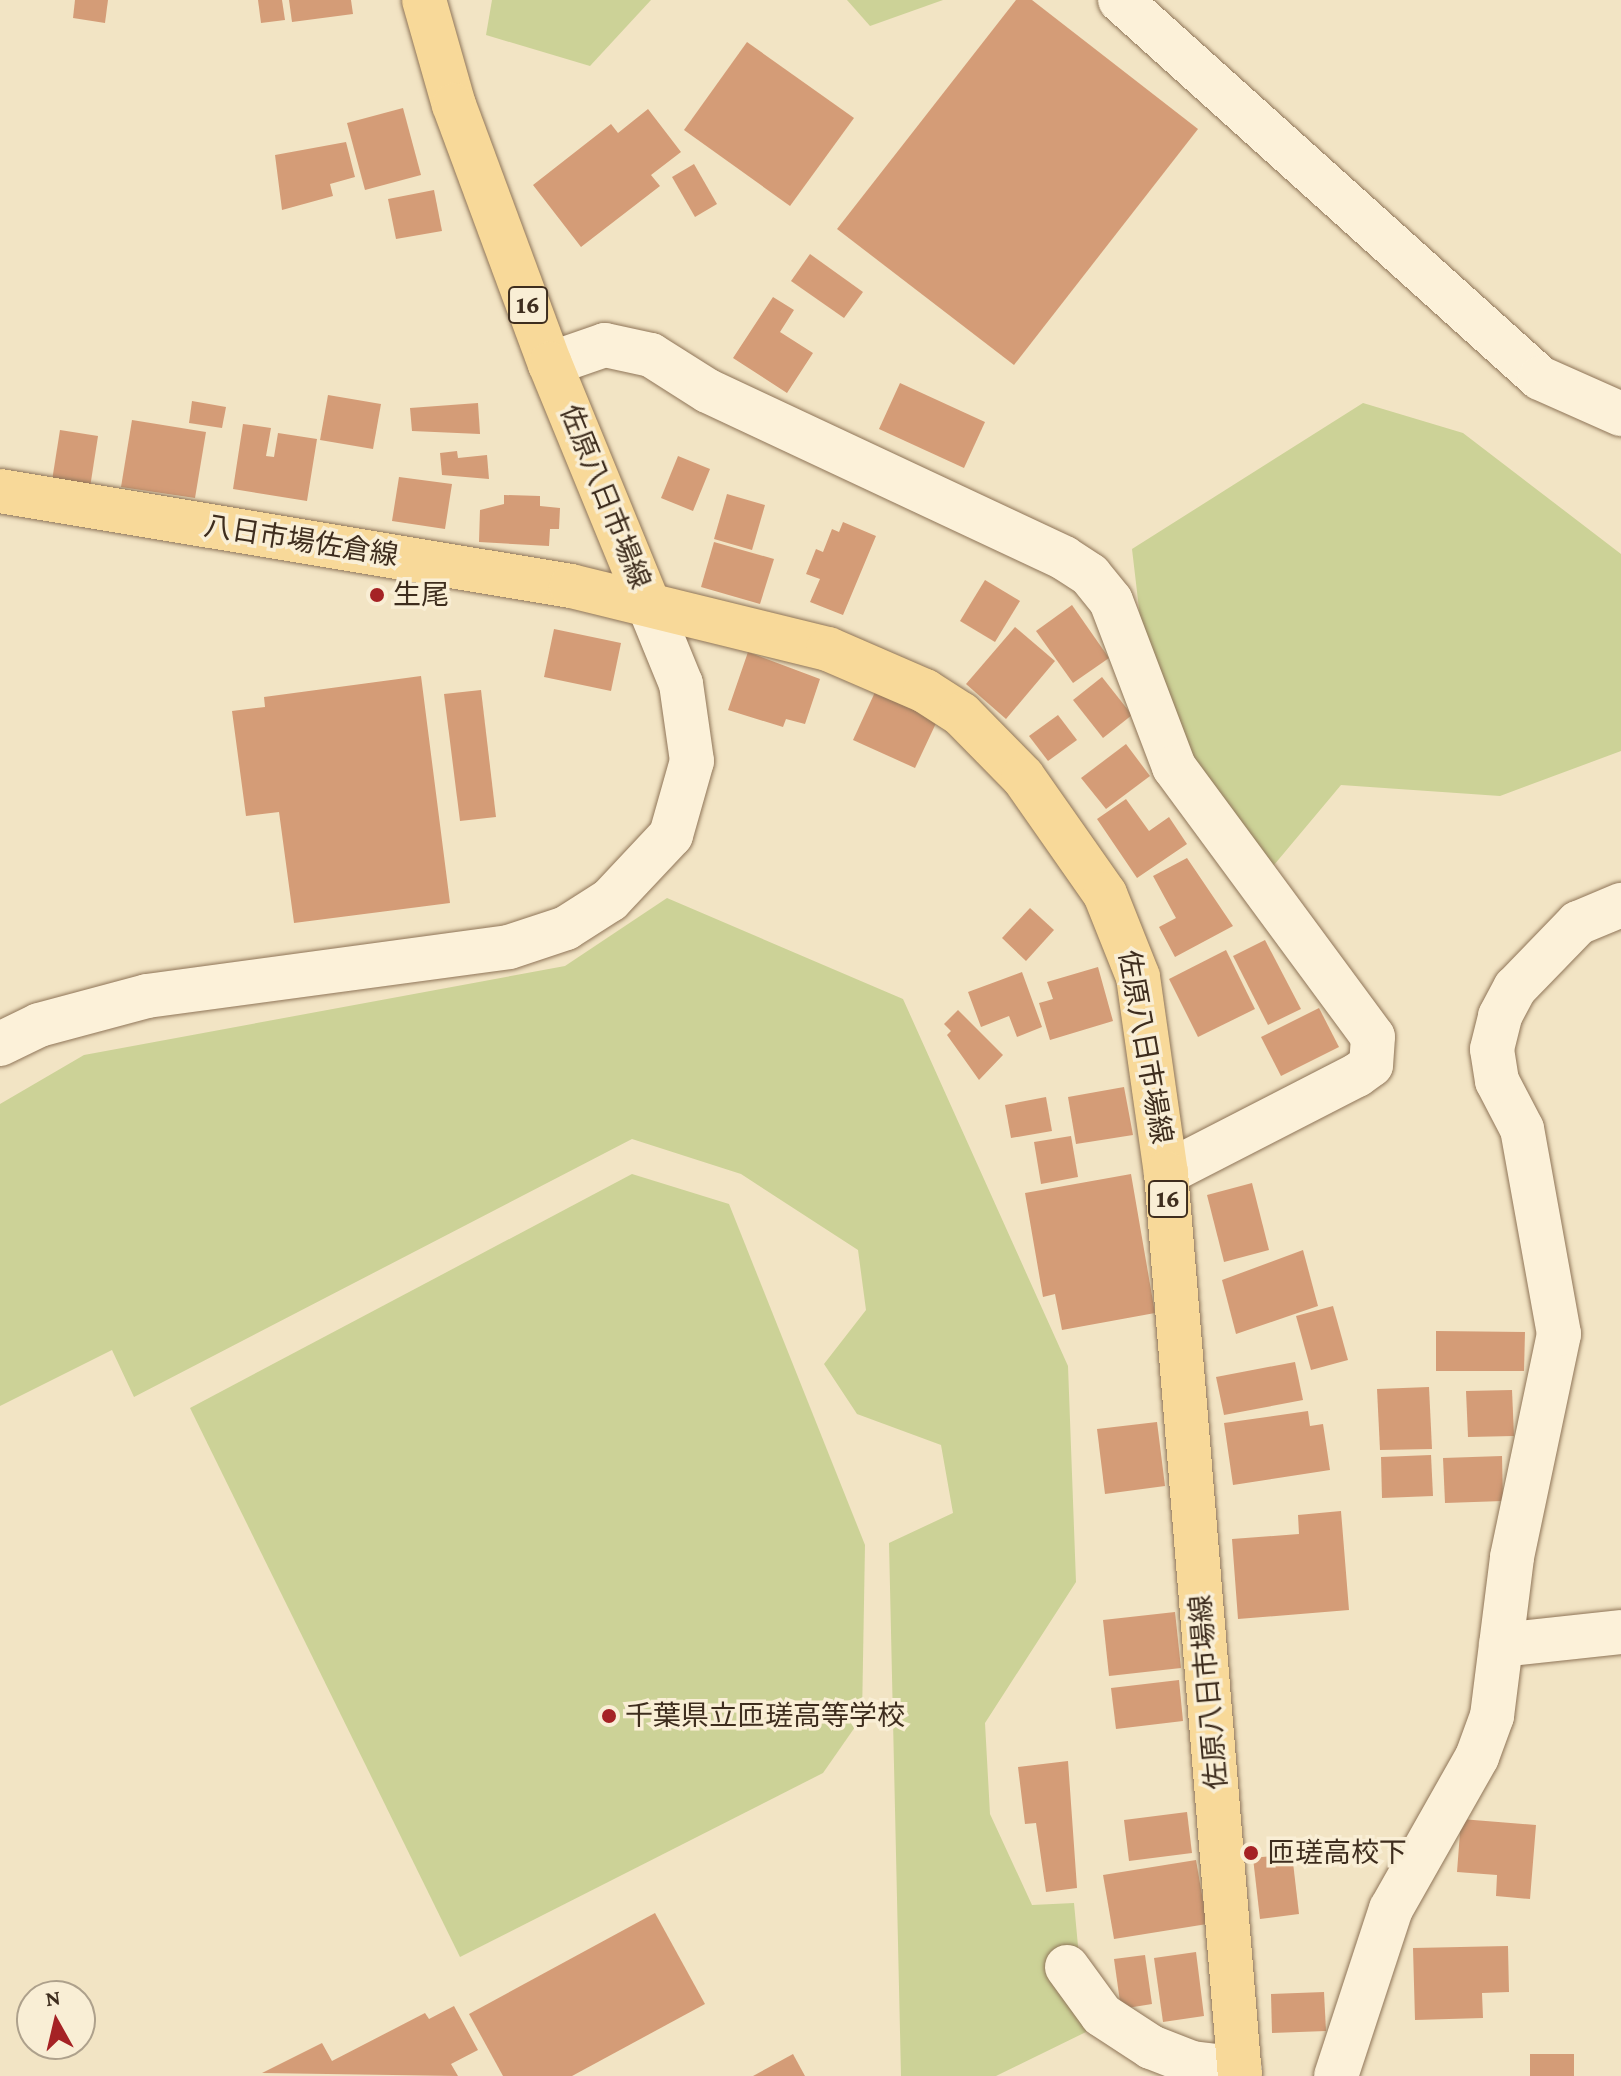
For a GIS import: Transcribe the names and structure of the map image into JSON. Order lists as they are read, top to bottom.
{
  "streets": {
    "main road": ["16", "佐原八日市場線", "八日市場佐倉線"]
  },
  "crossings": [
    ["佐原八日市場線", "八日市場佐倉線"]
  ],
  "places": ["生尾", "千葉県立匝瑳高等学校", "匝瑳高校下"],
  "north": "top"
}
